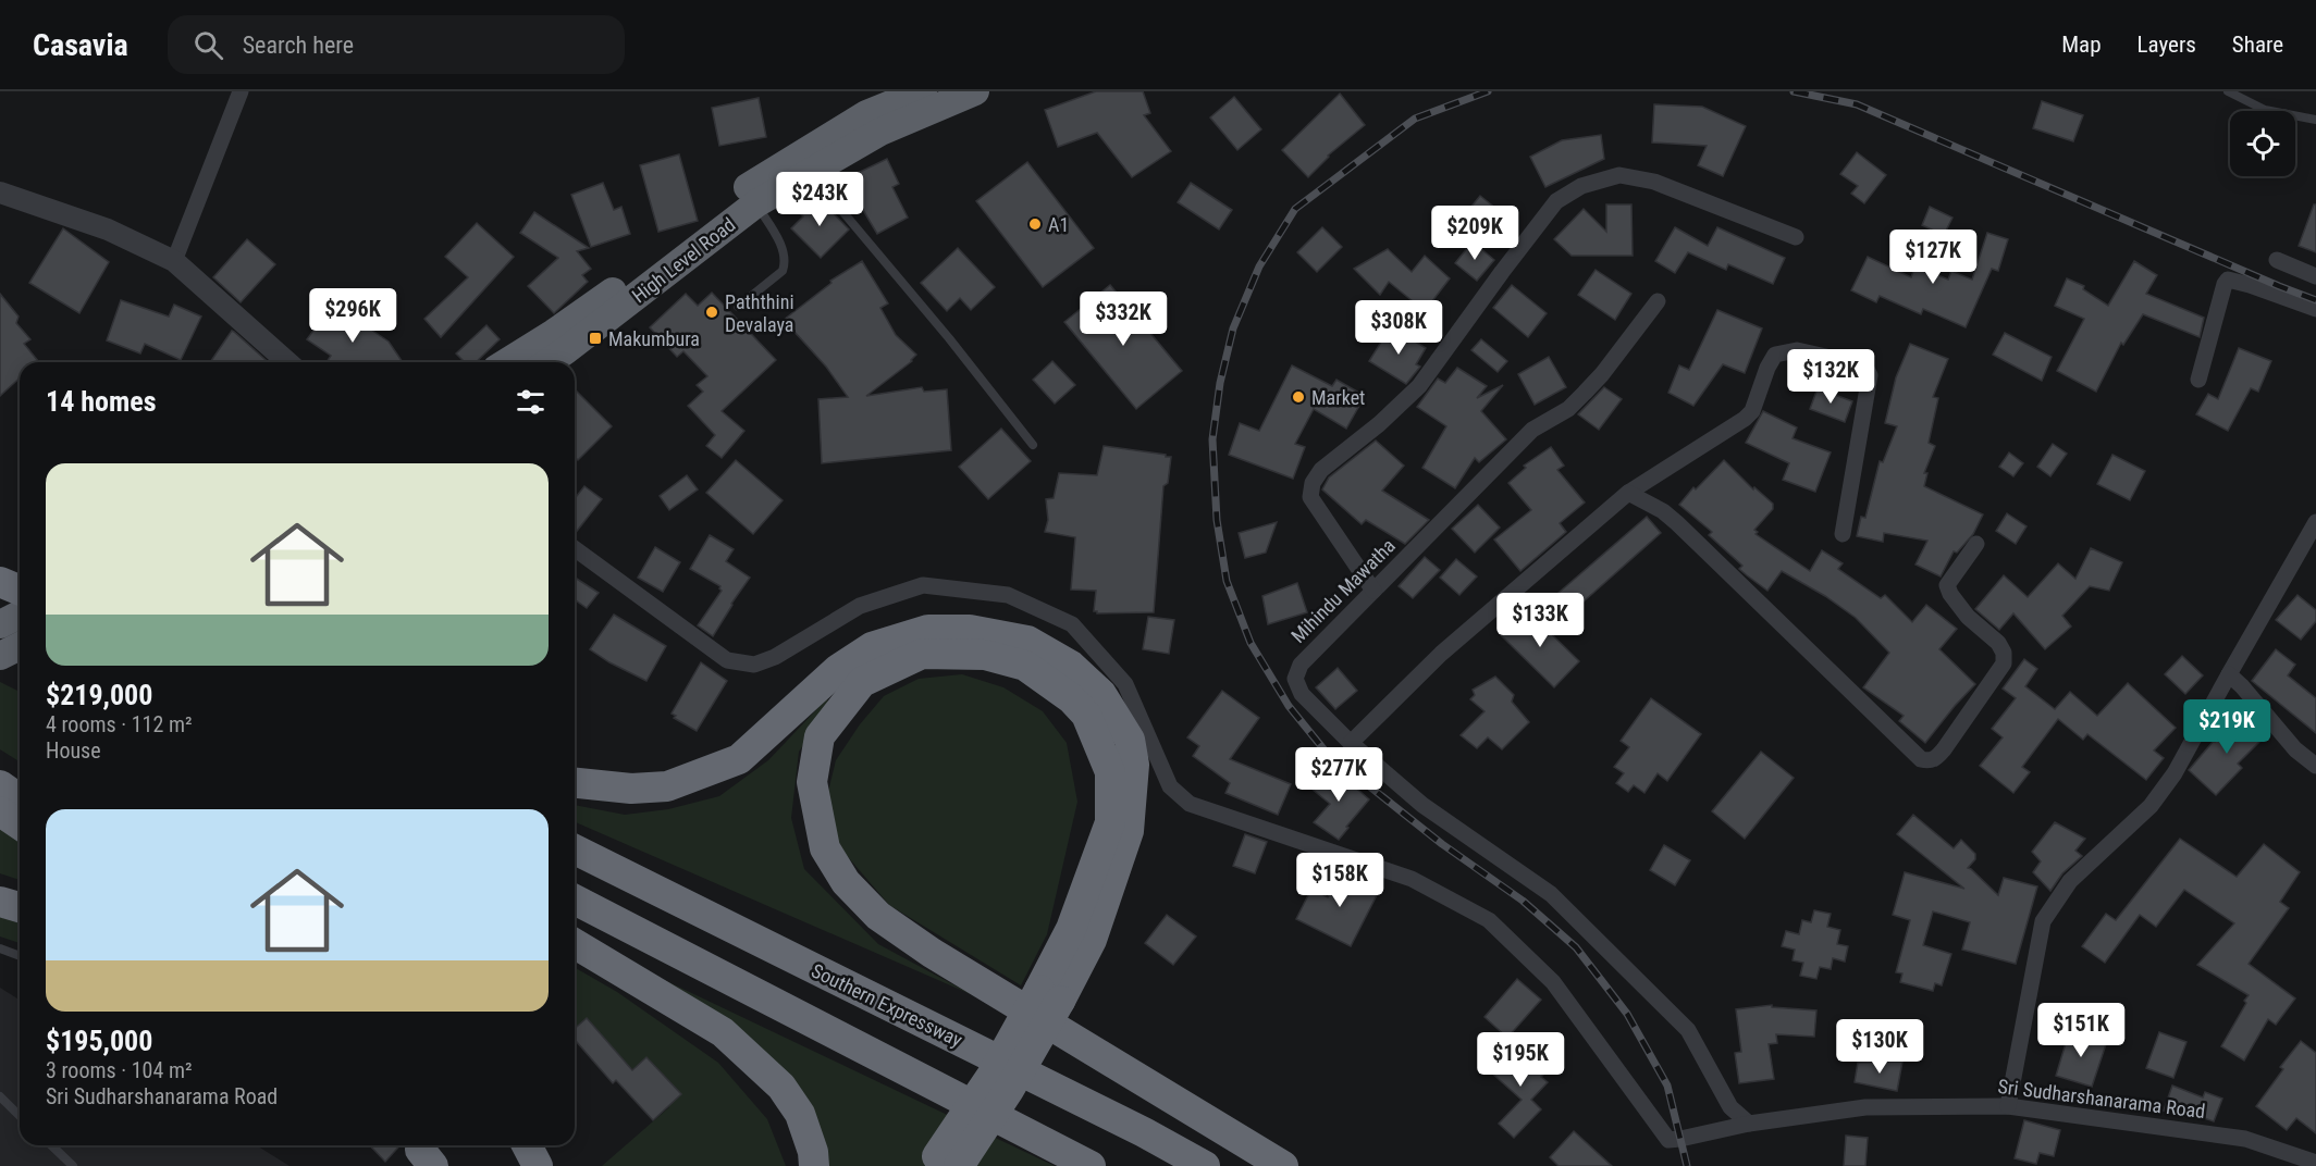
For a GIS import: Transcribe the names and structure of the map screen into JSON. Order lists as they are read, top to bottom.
{
  "streets": {
    "highway": ["High Level Road", "Southern Expressway"],
    "street": ["Mihindu Mawatha", "Sri Sudharshanarama Road"]
  },
  "crossings": [
    ["Mihindu Mawatha", "Sri Sudharshanarama Road"]
  ],
  "places": {
    "other": ["A1", "Paththini Devalaya", "Market"],
    "transit": ["Makumbura"]
  },
  "page": {
    "header": "Casavia",
    "search": "Search here",
    "nav": ["Map", "Layers", "Share"],
    "price": [
      "$243K",
      "$209K",
      "$127K",
      "$296K",
      "$332K",
      "$308K",
      "$132K",
      "$133K",
      "$219K",
      "$277K",
      "$158K",
      "$151K",
      "$130K",
      "$195K"
    ],
    "heading": "14 homes",
    "list": [
      {
        "name": "$219,000",
        "note": "4 rooms · 112 m² · House"
      },
      {
        "name": "$195,000",
        "note": "3 rooms · 104 m² · Sri Sudharshanarama Road"
      }
    ]
  }
}
